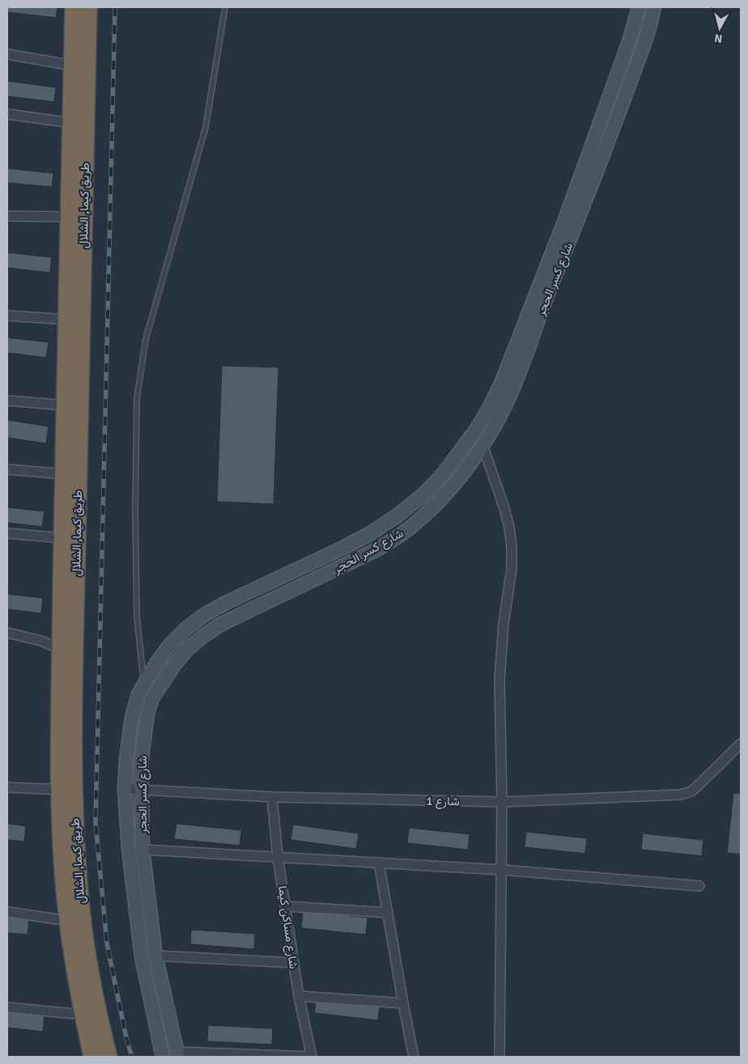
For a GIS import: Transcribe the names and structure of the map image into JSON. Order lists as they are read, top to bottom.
{
  "streets": {
    "highway": ["طريق كيما, الشلال"],
    "main road": ["شارع كسر الحجر"],
    "street": ["شارع 1", "شارع مساكن كيما"]
  },
  "crossings": [
    ["شارع كسر الحجر", "شارع 1"],
    ["شارع 1", "شارع مساكن كيما"]
  ],
  "north": "bottom"
}
